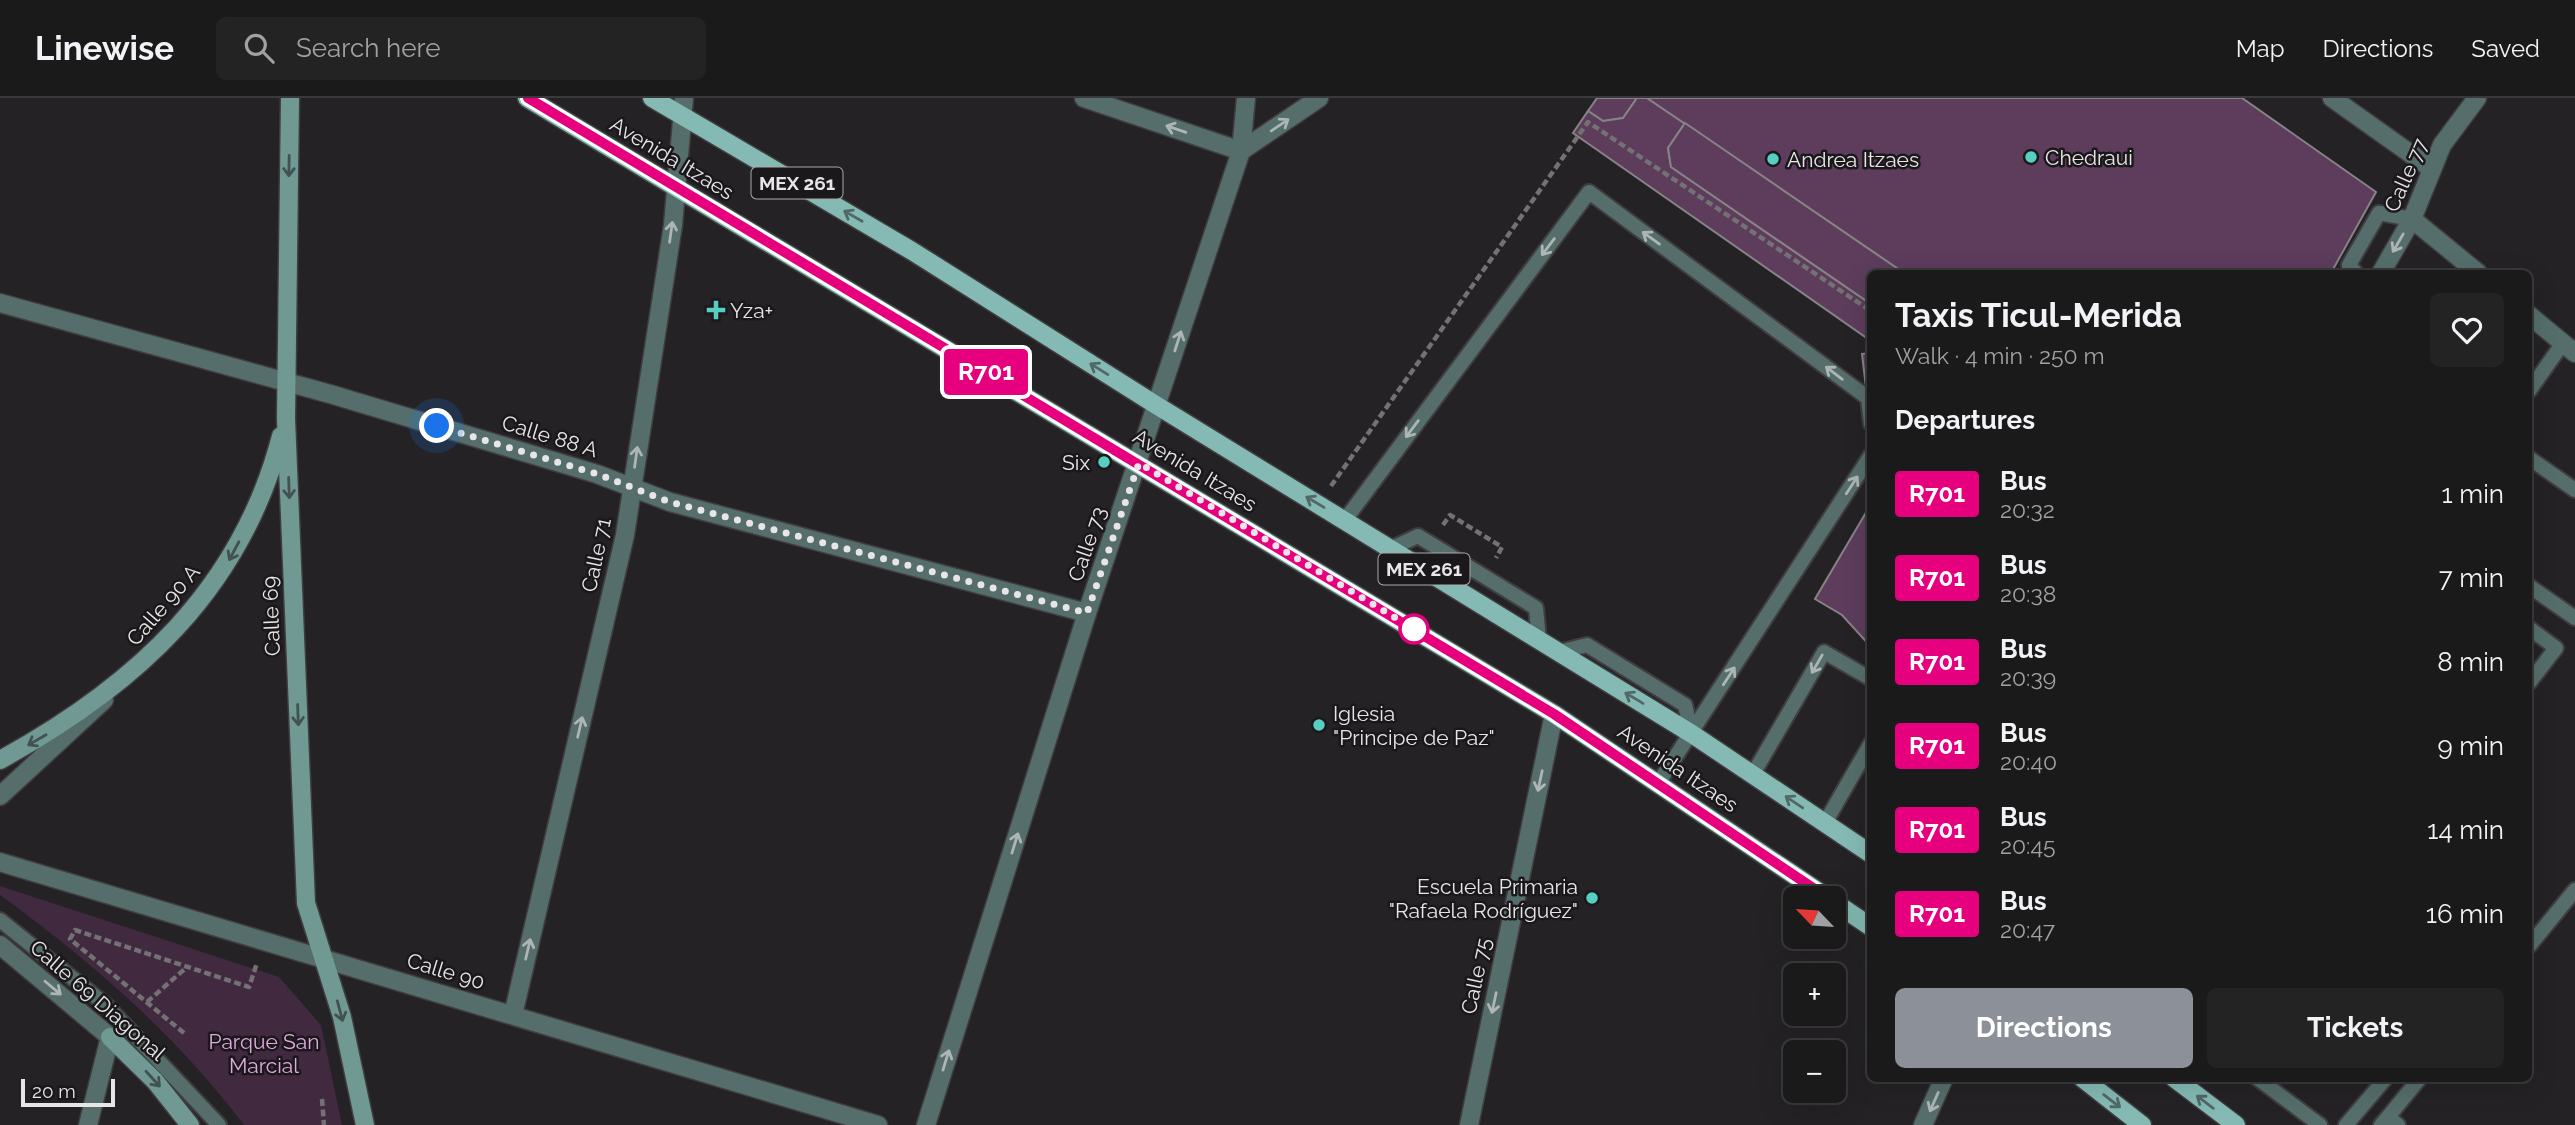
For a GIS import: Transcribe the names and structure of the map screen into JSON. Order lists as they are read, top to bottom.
{
  "streets": {
    "main road": ["Avenida Itzaes", "MEX 261"],
    "street": [
      "Calle 77",
      "Calle 88 A",
      "Calle 73",
      "Calle 71",
      "Calle 90 A",
      "Calle 69",
      "Calle 90",
      "Calle 75",
      "Calle 69 Diagonal"
    ]
  },
  "crossings": [
    ["Avenida Itzaes", "Calle 73"],
    ["Avenida Itzaes", "Calle 71"],
    ["Avenida Itzaes", "Calle 75"],
    ["Calle 88 A", "Calle 73"],
    ["Calle 88 A", "Calle 71"],
    ["Calle 88 A", "Calle 69"],
    ["Calle 71", "Calle 90"],
    ["Calle 90 A", "Calle 69"],
    ["Calle 69", "Calle 90"]
  ],
  "one_way": [
    "Calle 73",
    "Calle 71",
    "Calle 69",
    "Calle 75",
    "Calle 69 Diagonal"
  ],
  "parks": ["Parque San Marcial"],
  "places": {
    "other": [
      "Chedraui",
      "Andrea Itzaes",
      "Six",
      "Iglesia \"Principe de Paz\"",
      "Escuela Primaria \"Rafaela Rodríguez\""
    ],
    "health": ["Yza+"]
  },
  "lines": ["bus line R701"],
  "scale_bar": "20 m",
  "north": "top left",
  "page": {
    "header": "Linewise",
    "search": "Search here",
    "nav": ["Map", "Directions", "Saved"],
    "on_map": "R701",
    "heading": [
      ["Taxis Ticul-Merida", "Walk · 4 min · 250 m"],
      "Departures"
    ],
    "list": [
      {
        "mark": "R701",
        "name": "Bus",
        "note": "20:32",
        "value": "1 min"
      },
      {
        "mark": "R701",
        "name": "Bus",
        "note": "20:38",
        "value": "7 min"
      },
      {
        "mark": "R701",
        "name": "Bus",
        "note": "20:39",
        "value": "8 min"
      },
      {
        "mark": "R701",
        "name": "Bus",
        "note": "20:40",
        "value": "9 min"
      },
      {
        "mark": "R701",
        "name": "Bus",
        "note": "20:45",
        "value": "14 min"
      },
      {
        "mark": "R701",
        "name": "Bus",
        "note": "20:47",
        "value": "16 min"
      }
    ],
    "map_buttons": ["+", "−"],
    "buttons": ["Directions", "Tickets"],
    "scale": "20 m"
  }
}
